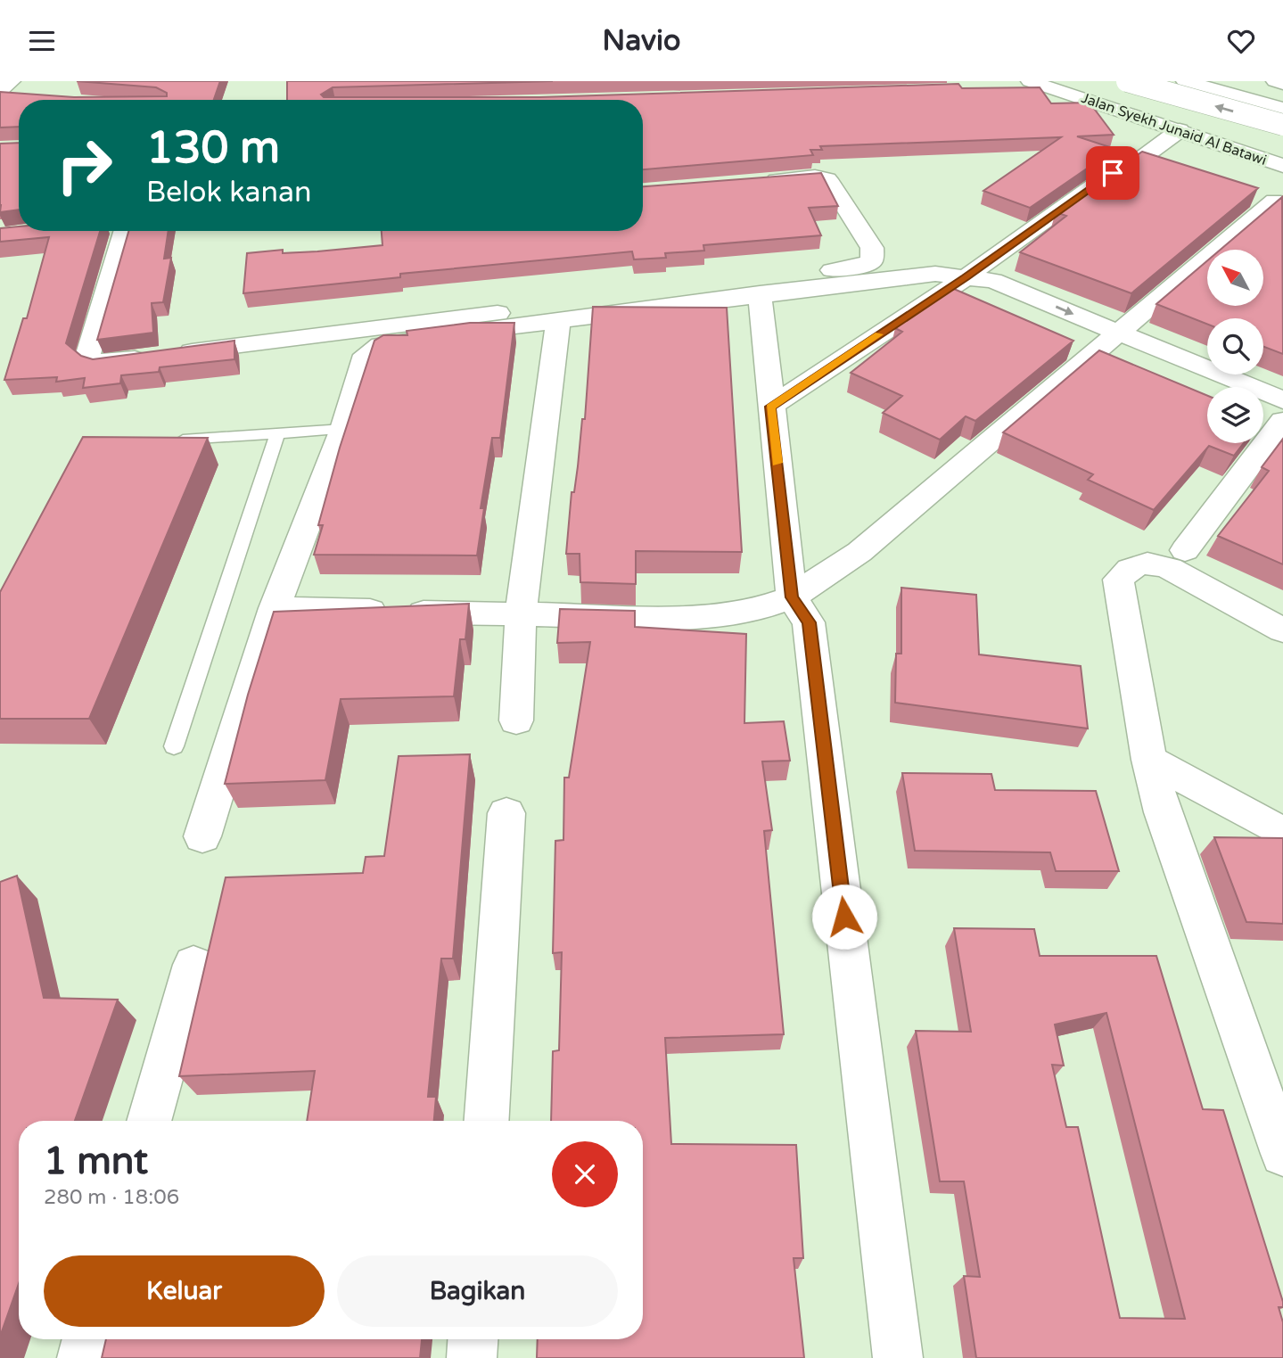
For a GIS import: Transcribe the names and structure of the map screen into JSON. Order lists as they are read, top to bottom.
{
  "streets": {
    "main road": ["Jalan Syekh Junaid Al Batawi"]
  },
  "north": "top left",
  "page": {
    "header": "Navio",
    "turn": ["130 m", "Belok kanan"],
    "heading": ["1 mnt", "280 m · 18:06"],
    "buttons": ["Keluar", "Bagikan"]
  }
}
